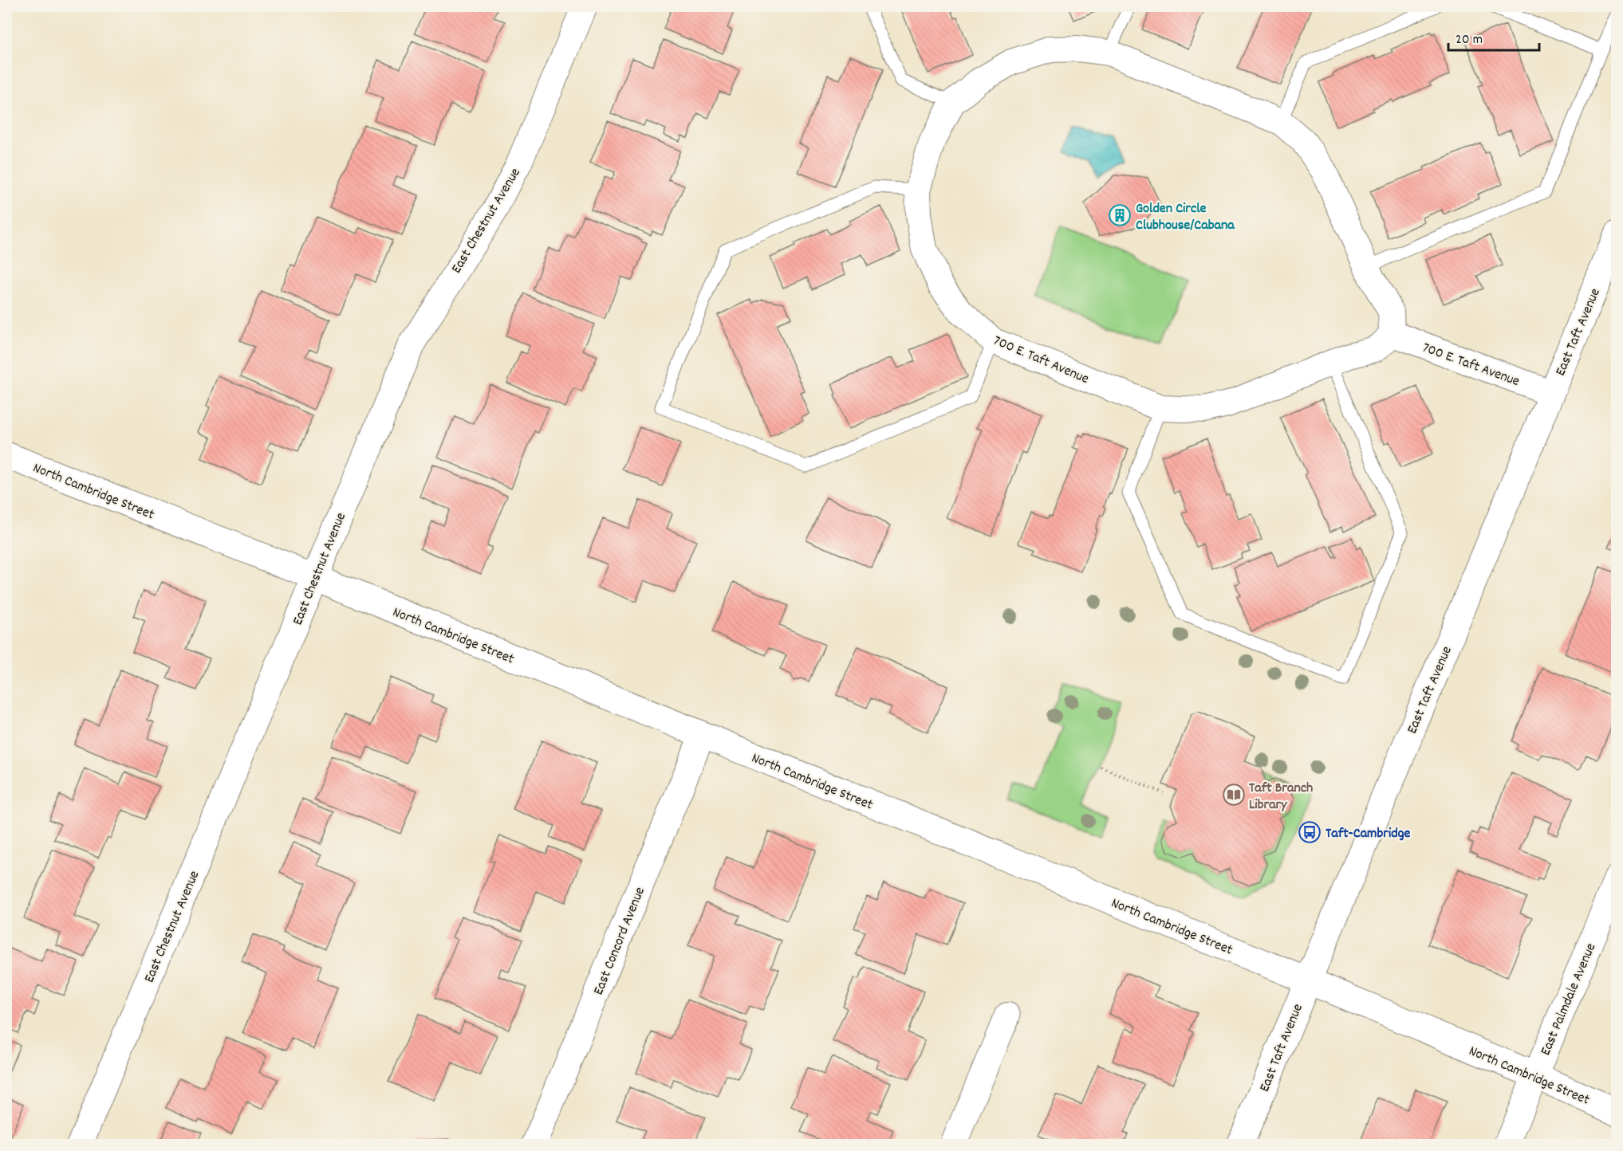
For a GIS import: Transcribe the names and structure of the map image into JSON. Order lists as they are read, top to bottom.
{
  "streets": {
    "street": [
      "East Chestnut Avenue",
      "East Taft Avenue",
      "700 E. Taft Avenue",
      "North Cambridge Street",
      "East Concord Avenue",
      "East Palmdale Avenue"
    ]
  },
  "crossings": [
    ["East Chestnut Avenue", "North Cambridge Street"],
    ["East Taft Avenue", "700 E. Taft Avenue"],
    ["East Taft Avenue", "North Cambridge Street"],
    ["North Cambridge Street", "East Concord Avenue"],
    ["North Cambridge Street", "East Palmdale Avenue"]
  ],
  "places": {
    "building": ["Golden Circle Clubhouse/Cabana"],
    "library": ["Taft Branch Library"],
    "bus stop": ["Taft-Cambridge"]
  },
  "scale_bar": "20 m"
}
